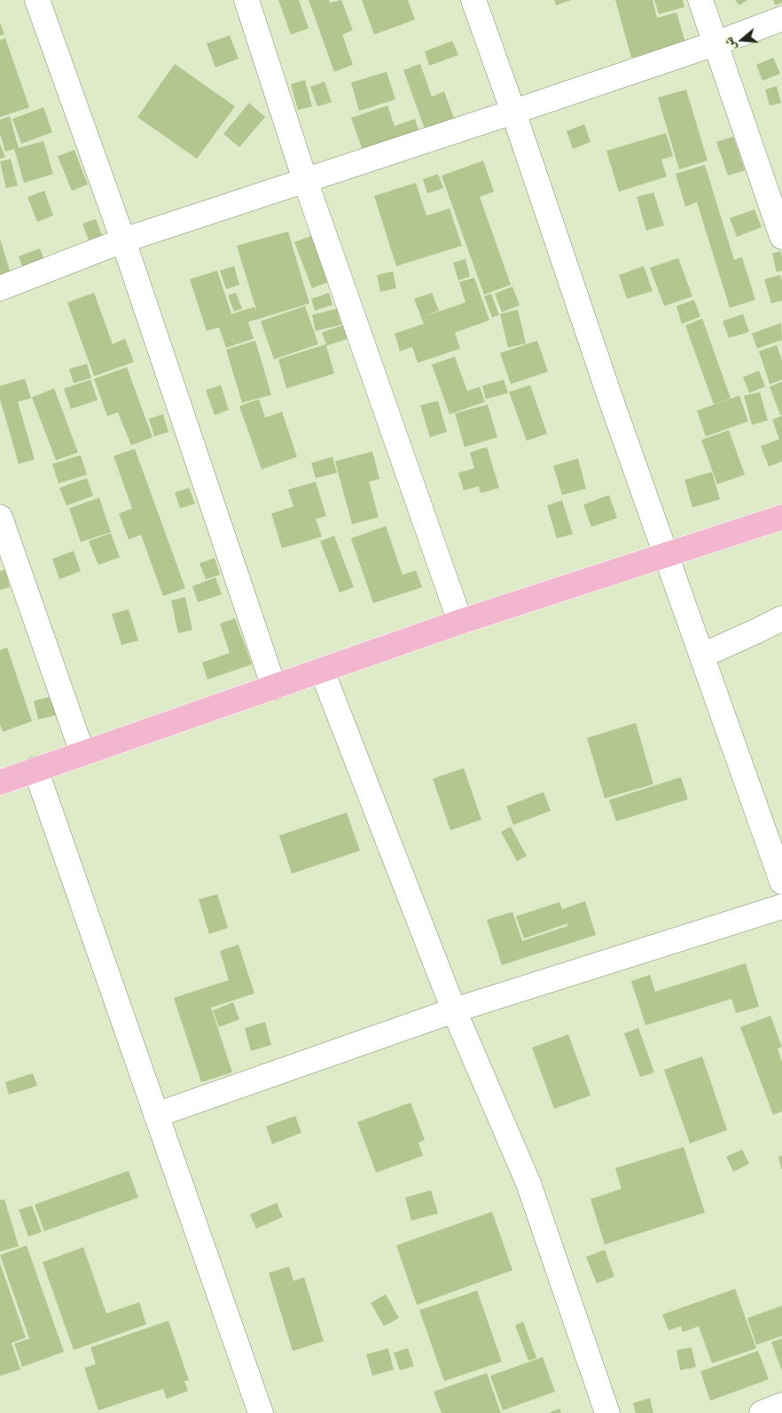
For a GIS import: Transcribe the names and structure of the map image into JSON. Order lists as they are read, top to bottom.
{
  "north": "left"
}
